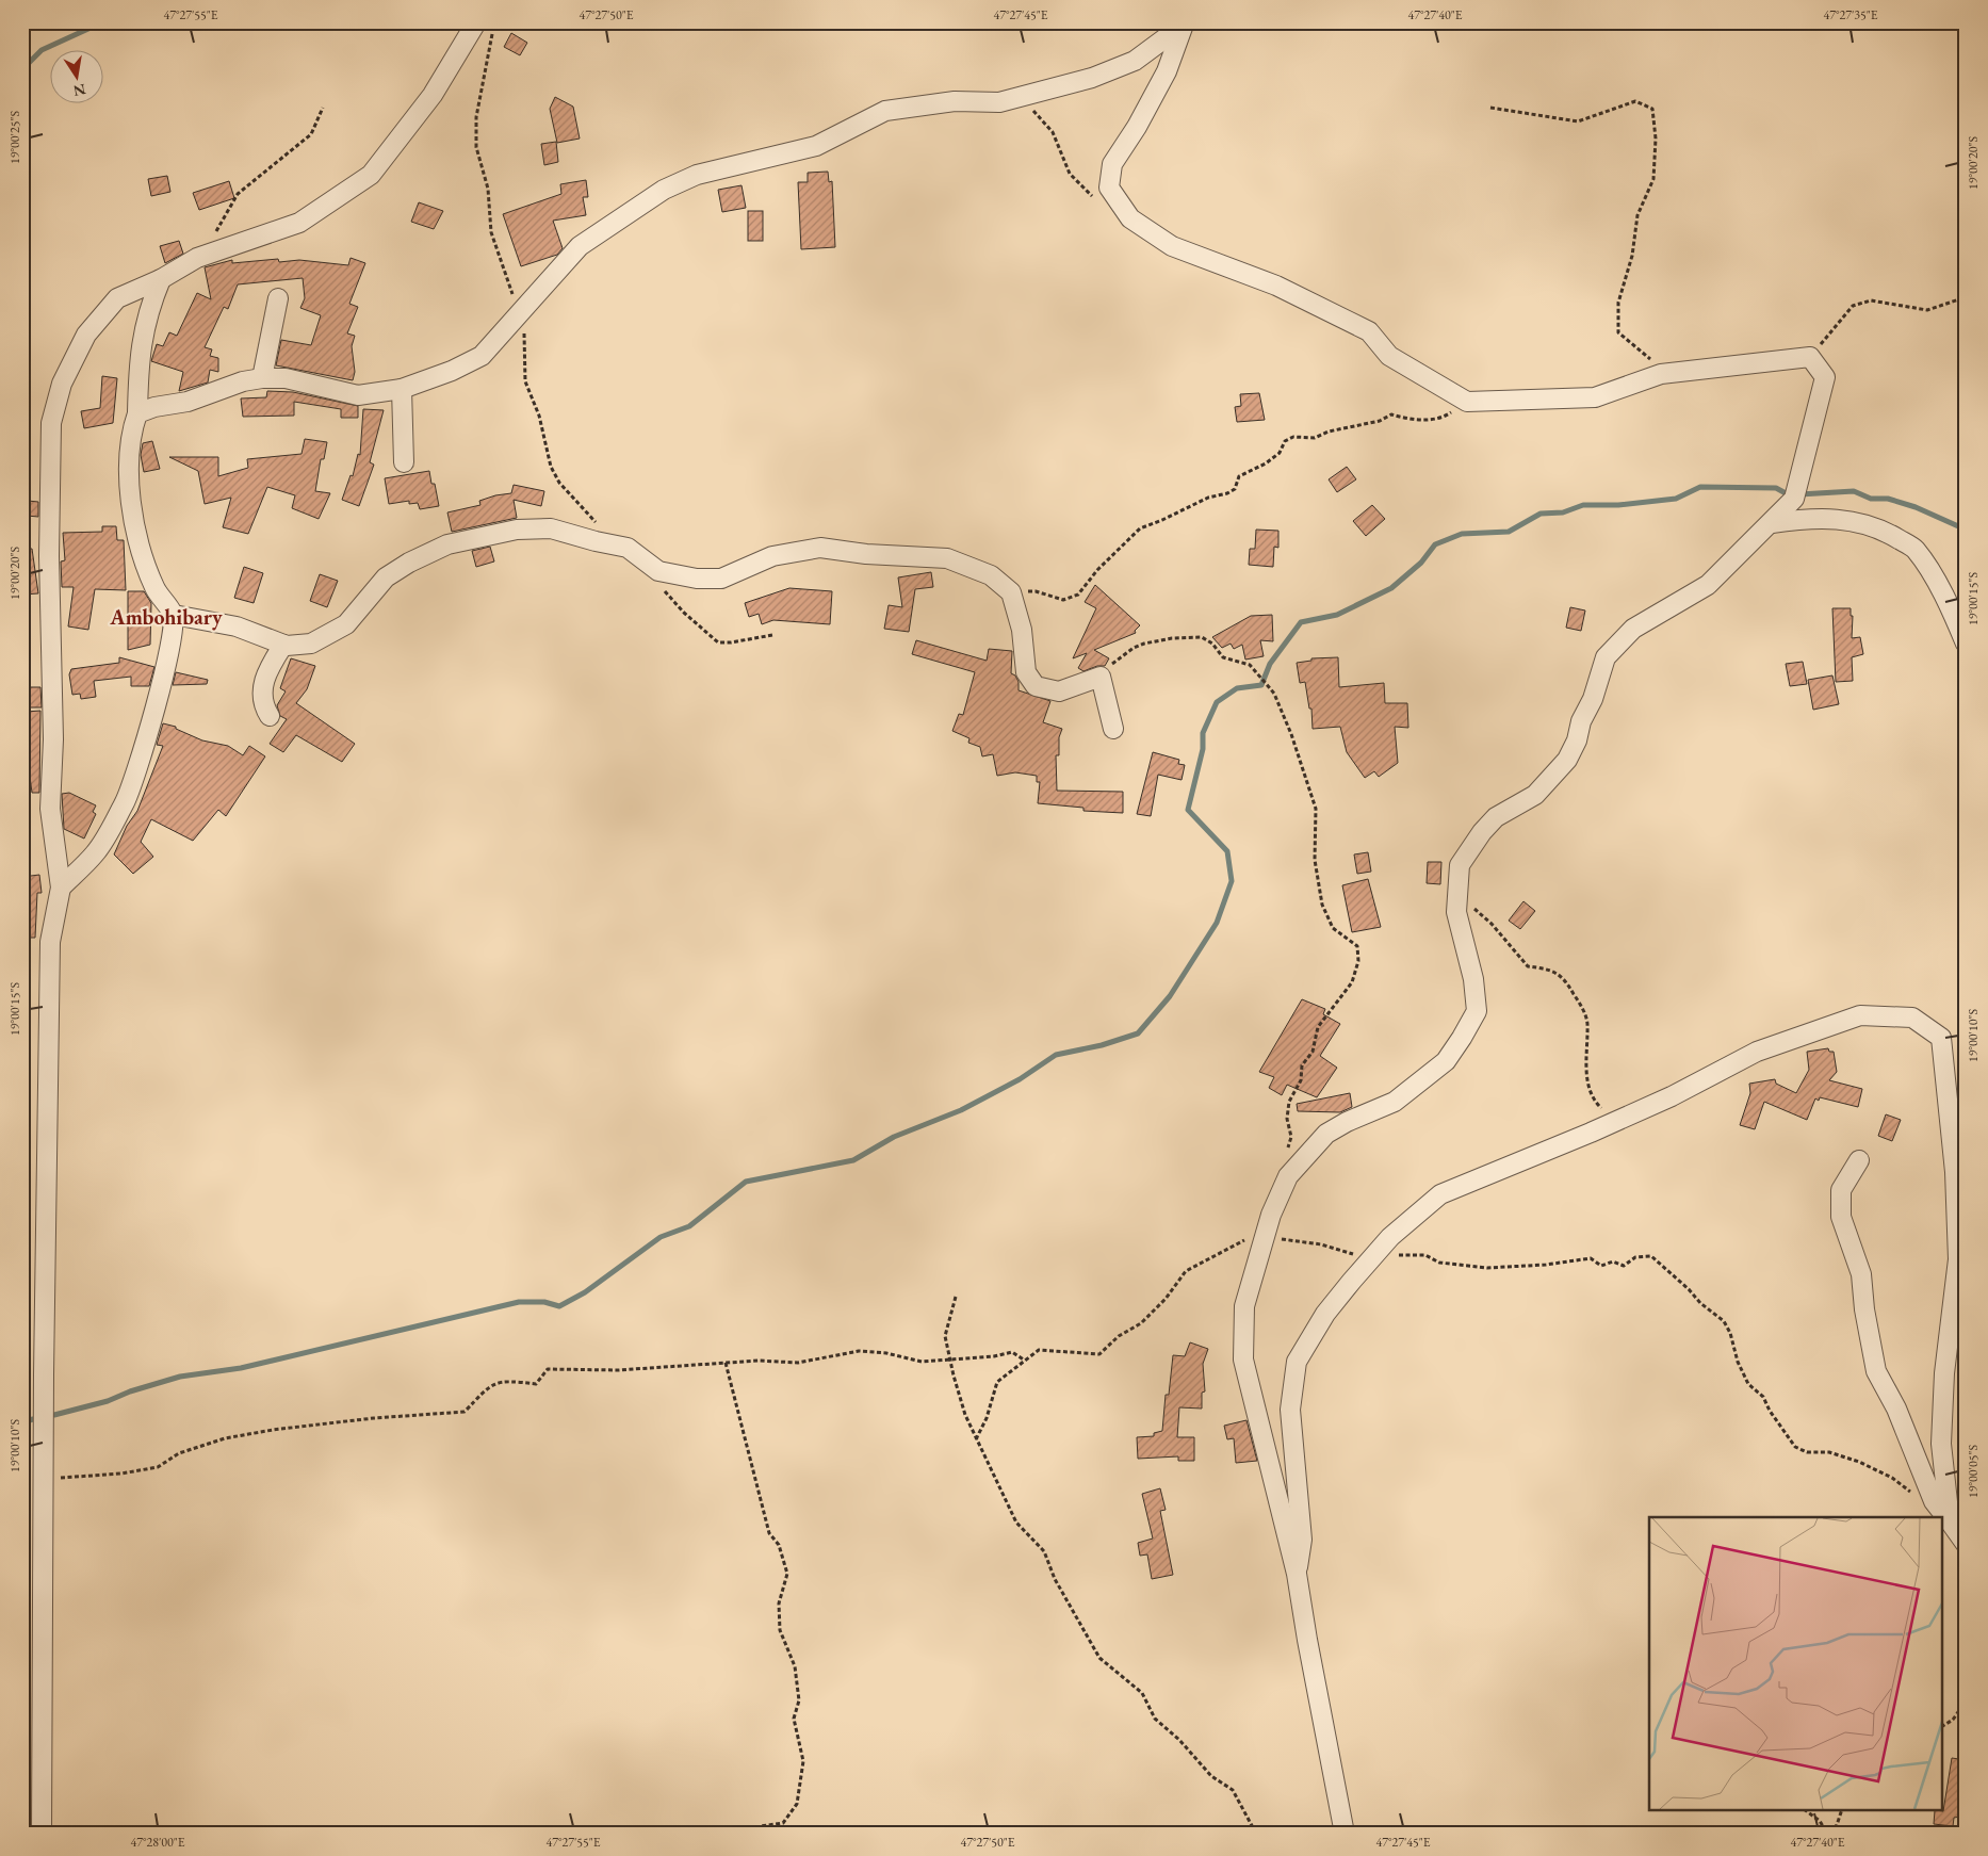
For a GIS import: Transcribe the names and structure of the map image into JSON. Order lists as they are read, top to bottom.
{
  "districts": ["Ambohibary"],
  "north": "bottom",
  "coordinates": [
    "47°27'55\"E",
    "47°27'50\"E",
    "47°27'45\"E",
    "47°27'40\"E",
    "47°27'35\"E",
    "19°00'25\"S",
    "19°00'20\"S",
    "19°00'15\"S",
    "19°00'10\"S",
    "19°00'05\"S",
    "47°28'00\"E"
  ]
}
